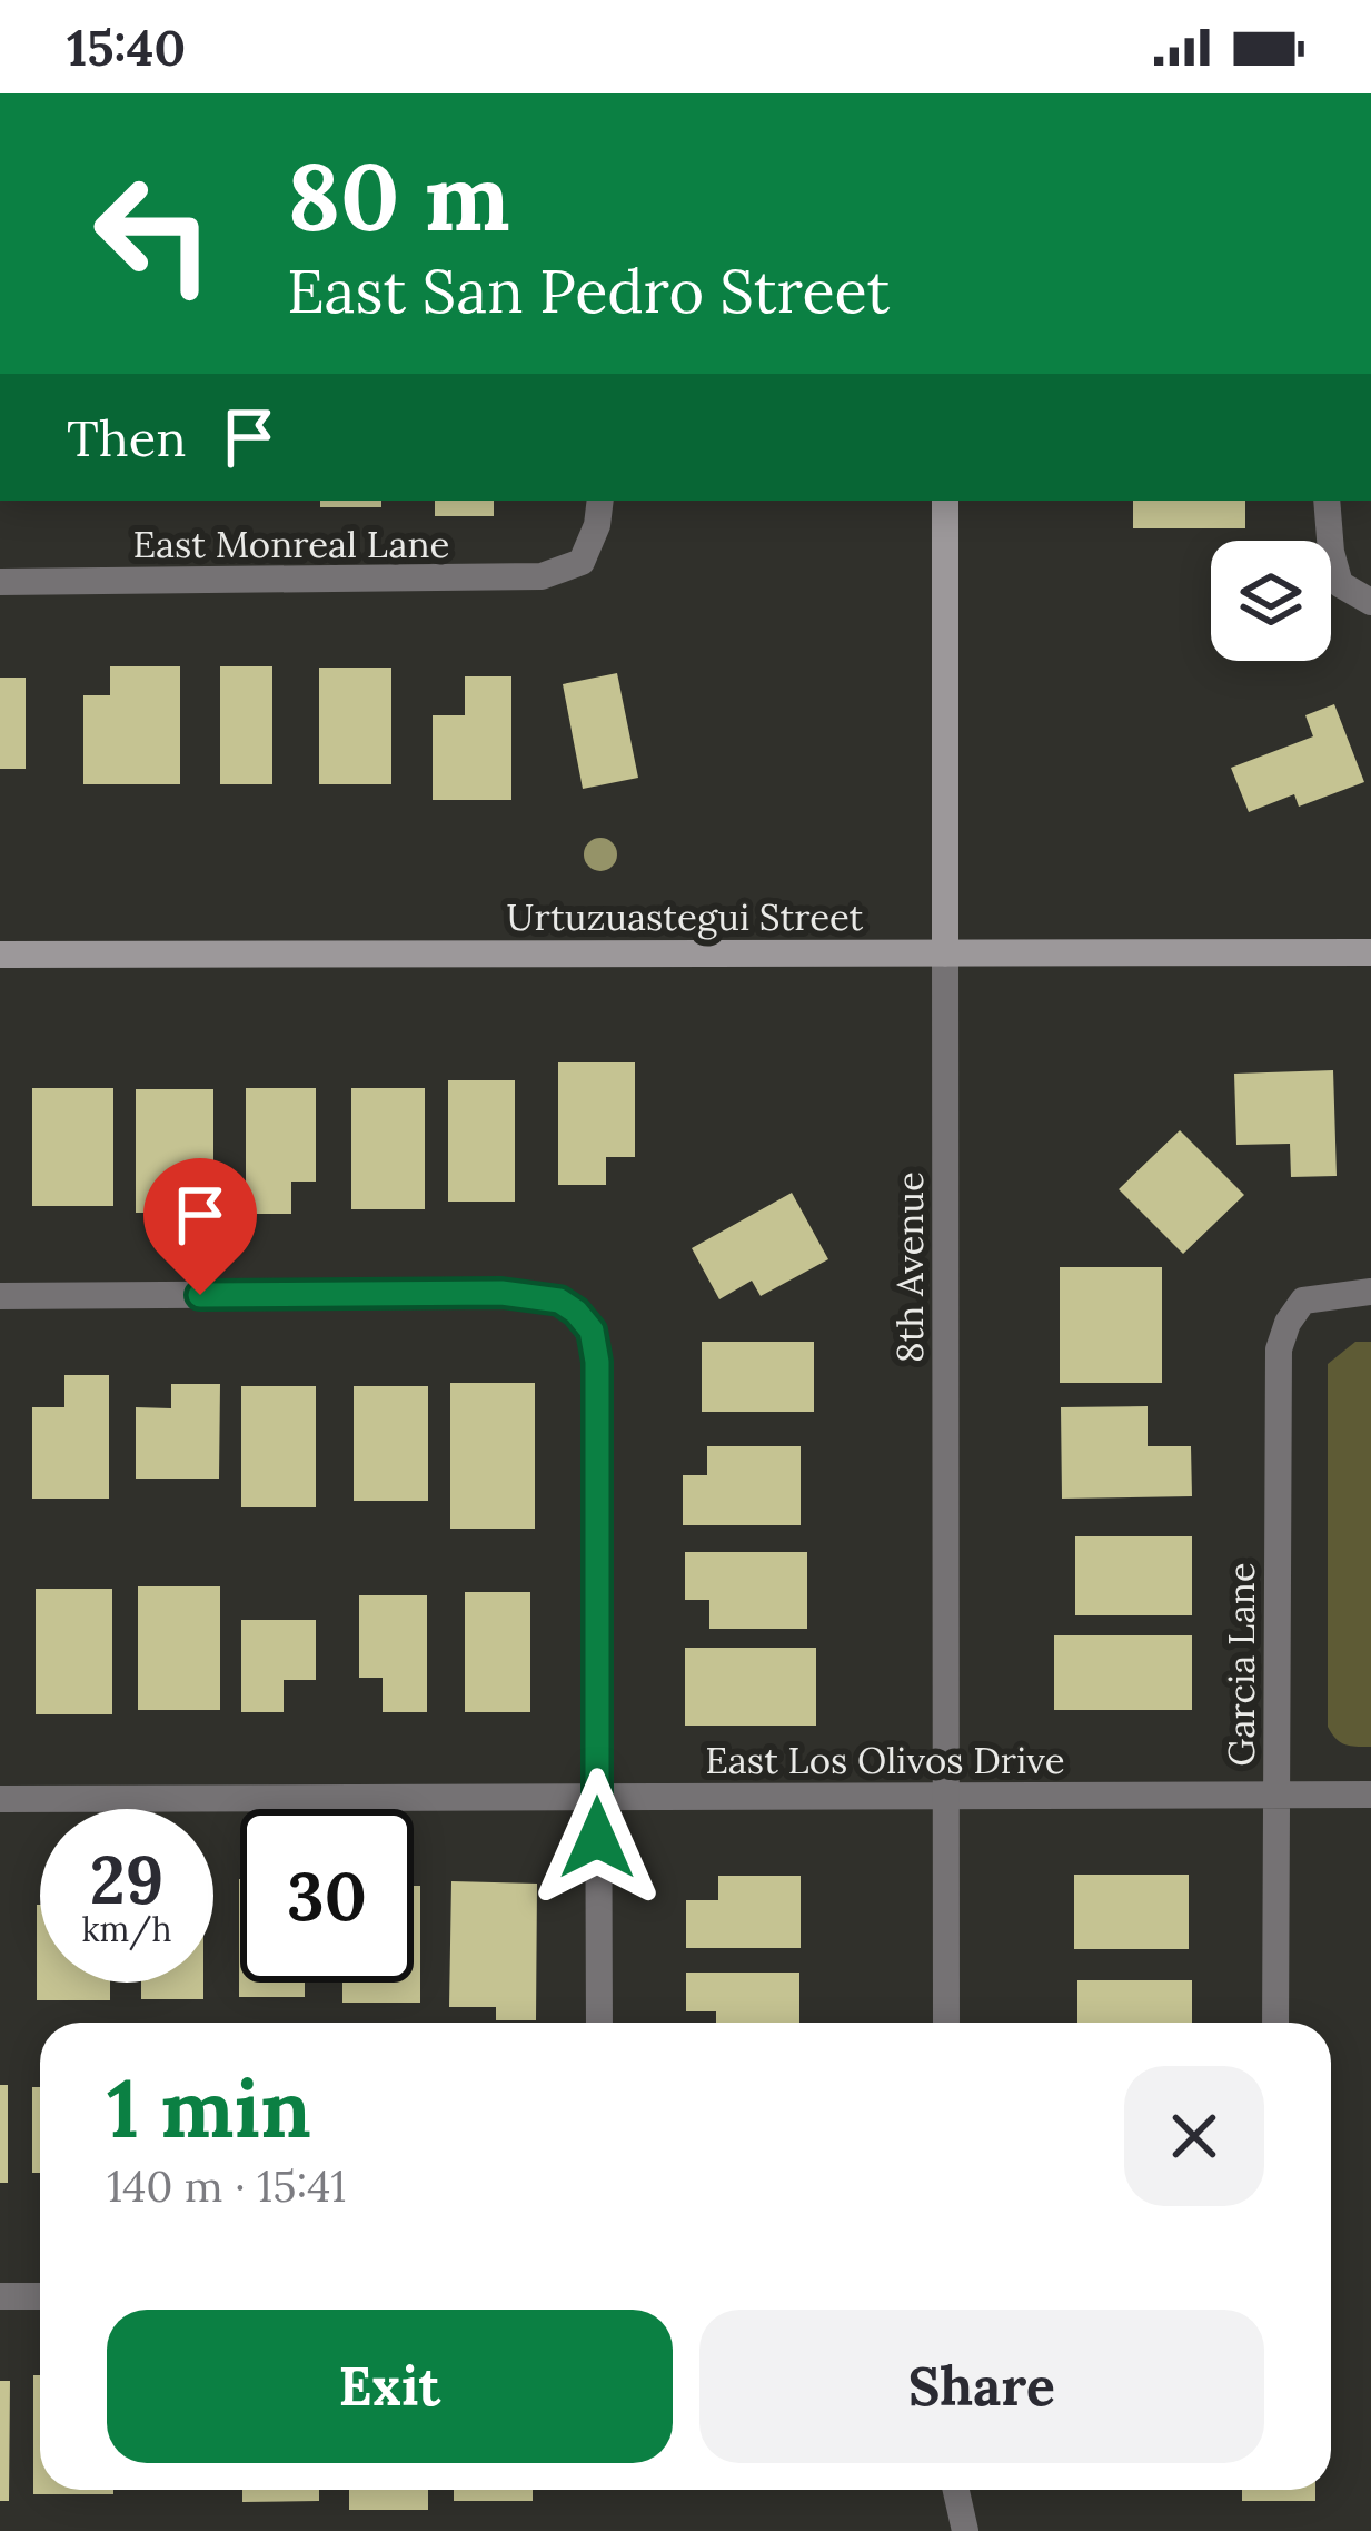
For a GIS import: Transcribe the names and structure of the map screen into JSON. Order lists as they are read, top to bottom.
{
  "streets": {
    "main road": ["Urtuzuastegui Street", "8th Avenue"],
    "street": ["East Monreal Lane", "Garcia Lane", "East Los Olivos Drive"]
  },
  "crossings": [
    ["Urtuzuastegui Street", "8th Avenue"],
    ["8th Avenue", "East Los Olivos Drive"],
    ["Garcia Lane", "East Los Olivos Drive"]
  ],
  "page": {
    "status": "15:40",
    "turn": ["80 m", "East San Pedro Street"],
    "then": "Then",
    "speed": "29 km/h",
    "limit": "30",
    "heading": ["1 min", "140 m · 15:41"],
    "buttons": ["Exit", "Share"]
  }
}
